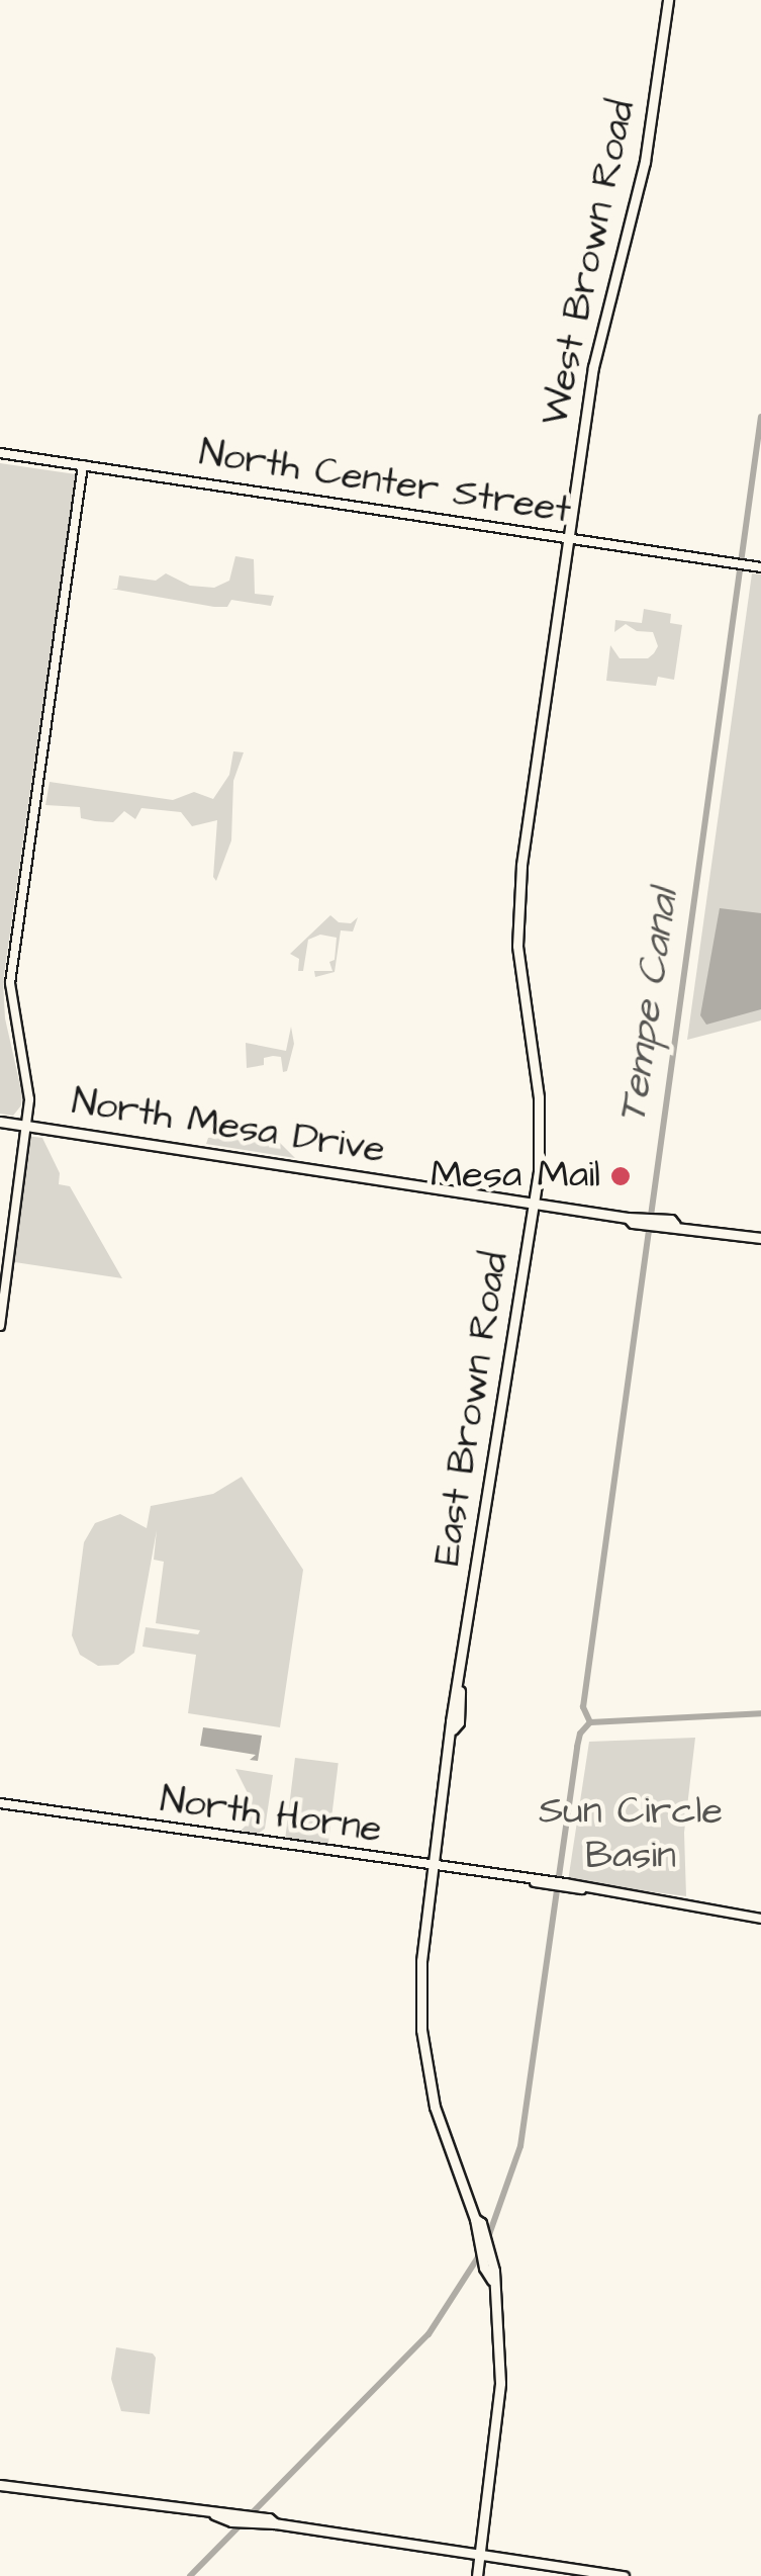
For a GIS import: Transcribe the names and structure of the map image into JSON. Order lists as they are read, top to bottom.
{
  "streets": {
    "main road": ["West Brown Road", "North Mesa Drive", "East Brown Road"],
    "street": ["North Center Street", "North Horne"]
  },
  "crossings": [
    ["West Brown Road", "North Center Street"],
    ["West Brown Road", "East Brown Road"],
    ["North Center Street", "East Brown Road"],
    ["North Mesa Drive", "East Brown Road"],
    ["East Brown Road", "North Horne"]
  ],
  "water": ["Tempe Canal"],
  "parks": ["Sun Circle Basin"],
  "places": ["Mesa Mail"]
}
